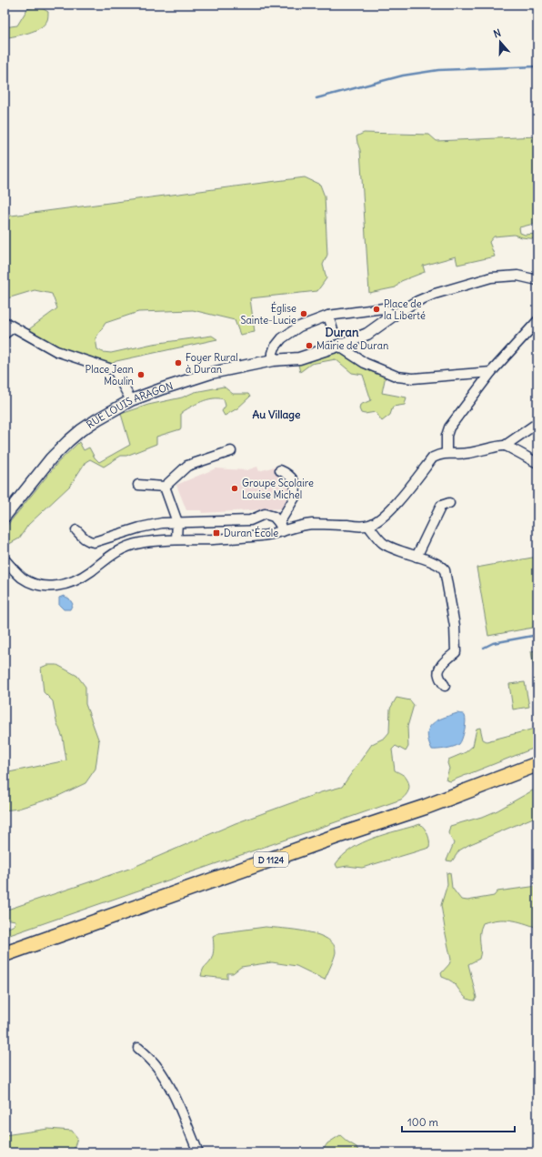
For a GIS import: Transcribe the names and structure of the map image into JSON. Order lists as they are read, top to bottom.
{
  "streets": {
    "highway": ["D 1124"],
    "street": ["RUE LOUIS ARAGON"]
  },
  "districts": ["Duran", "Au Village"],
  "places": {
    "other": [
      "Place de la Liberté",
      "Église Sainte-Lucie",
      "Mairie de Duran",
      "Foyer Rural à Duran",
      "Place Jean Moulin",
      "Groupe Scolaire Louise Michel"
    ],
    "transit": ["Duran École"]
  },
  "scale_bar": "100 m",
  "north": "top"
}
